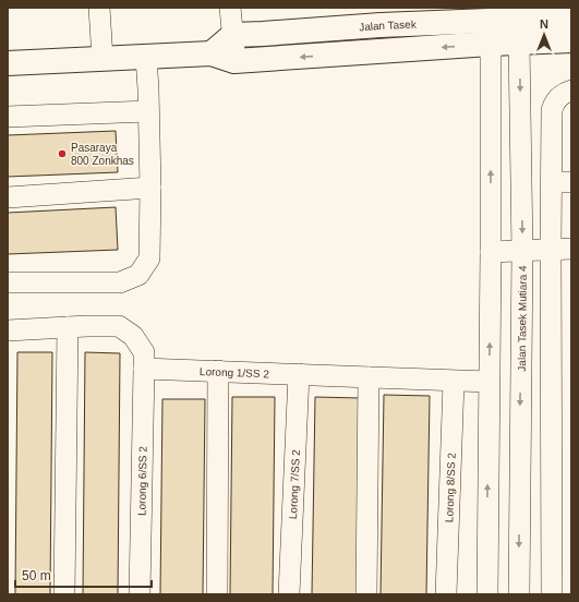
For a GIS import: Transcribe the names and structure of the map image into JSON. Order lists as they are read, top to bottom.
{
  "streets": {
    "main road": ["Jalan Tasek"],
    "street": [
      "Jalan Tasek Mutiara 4",
      "Lorong 1/SS 2",
      "Lorong 6/SS 2",
      "Lorong 7/SS 2",
      "Lorong 8/SS 2"
    ]
  },
  "crossings": [
    ["Lorong 1/SS 2", "Lorong 6/SS 2"],
    ["Lorong 1/SS 2", "Lorong 7/SS 2"],
    ["Lorong 1/SS 2", "Lorong 8/SS 2"]
  ],
  "places": ["Pasaraya 800 Zonkhas"],
  "scale_bar": "50 m",
  "north": "top"
}
